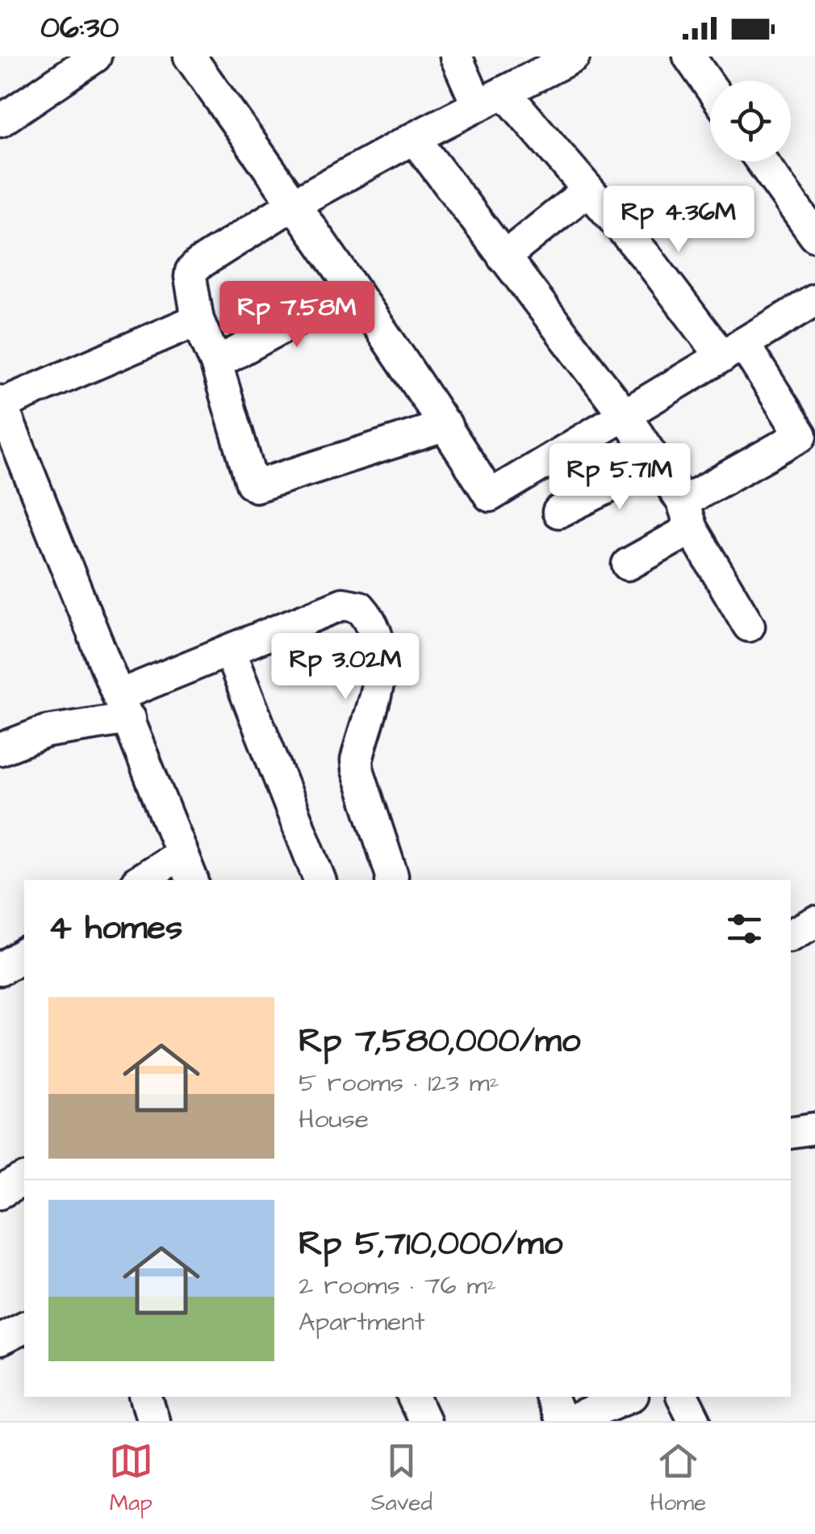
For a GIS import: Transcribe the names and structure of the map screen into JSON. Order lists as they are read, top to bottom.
{
  "page": {
    "status": "06:30",
    "price": [
      "Rp 4.36M",
      "Rp 7.58M",
      "Rp 5.71M",
      "Rp 3.02M"
    ],
    "heading": "4 homes",
    "list": [
      {
        "name": "Rp 7,580,000/mo",
        "note": "5 rooms · 123 m² · House"
      },
      {
        "name": "Rp 5,710,000/mo",
        "note": "2 rooms · 76 m² · Apartment"
      }
    ],
    "tabs": ["Map", "Saved", "Home"]
  }
}
